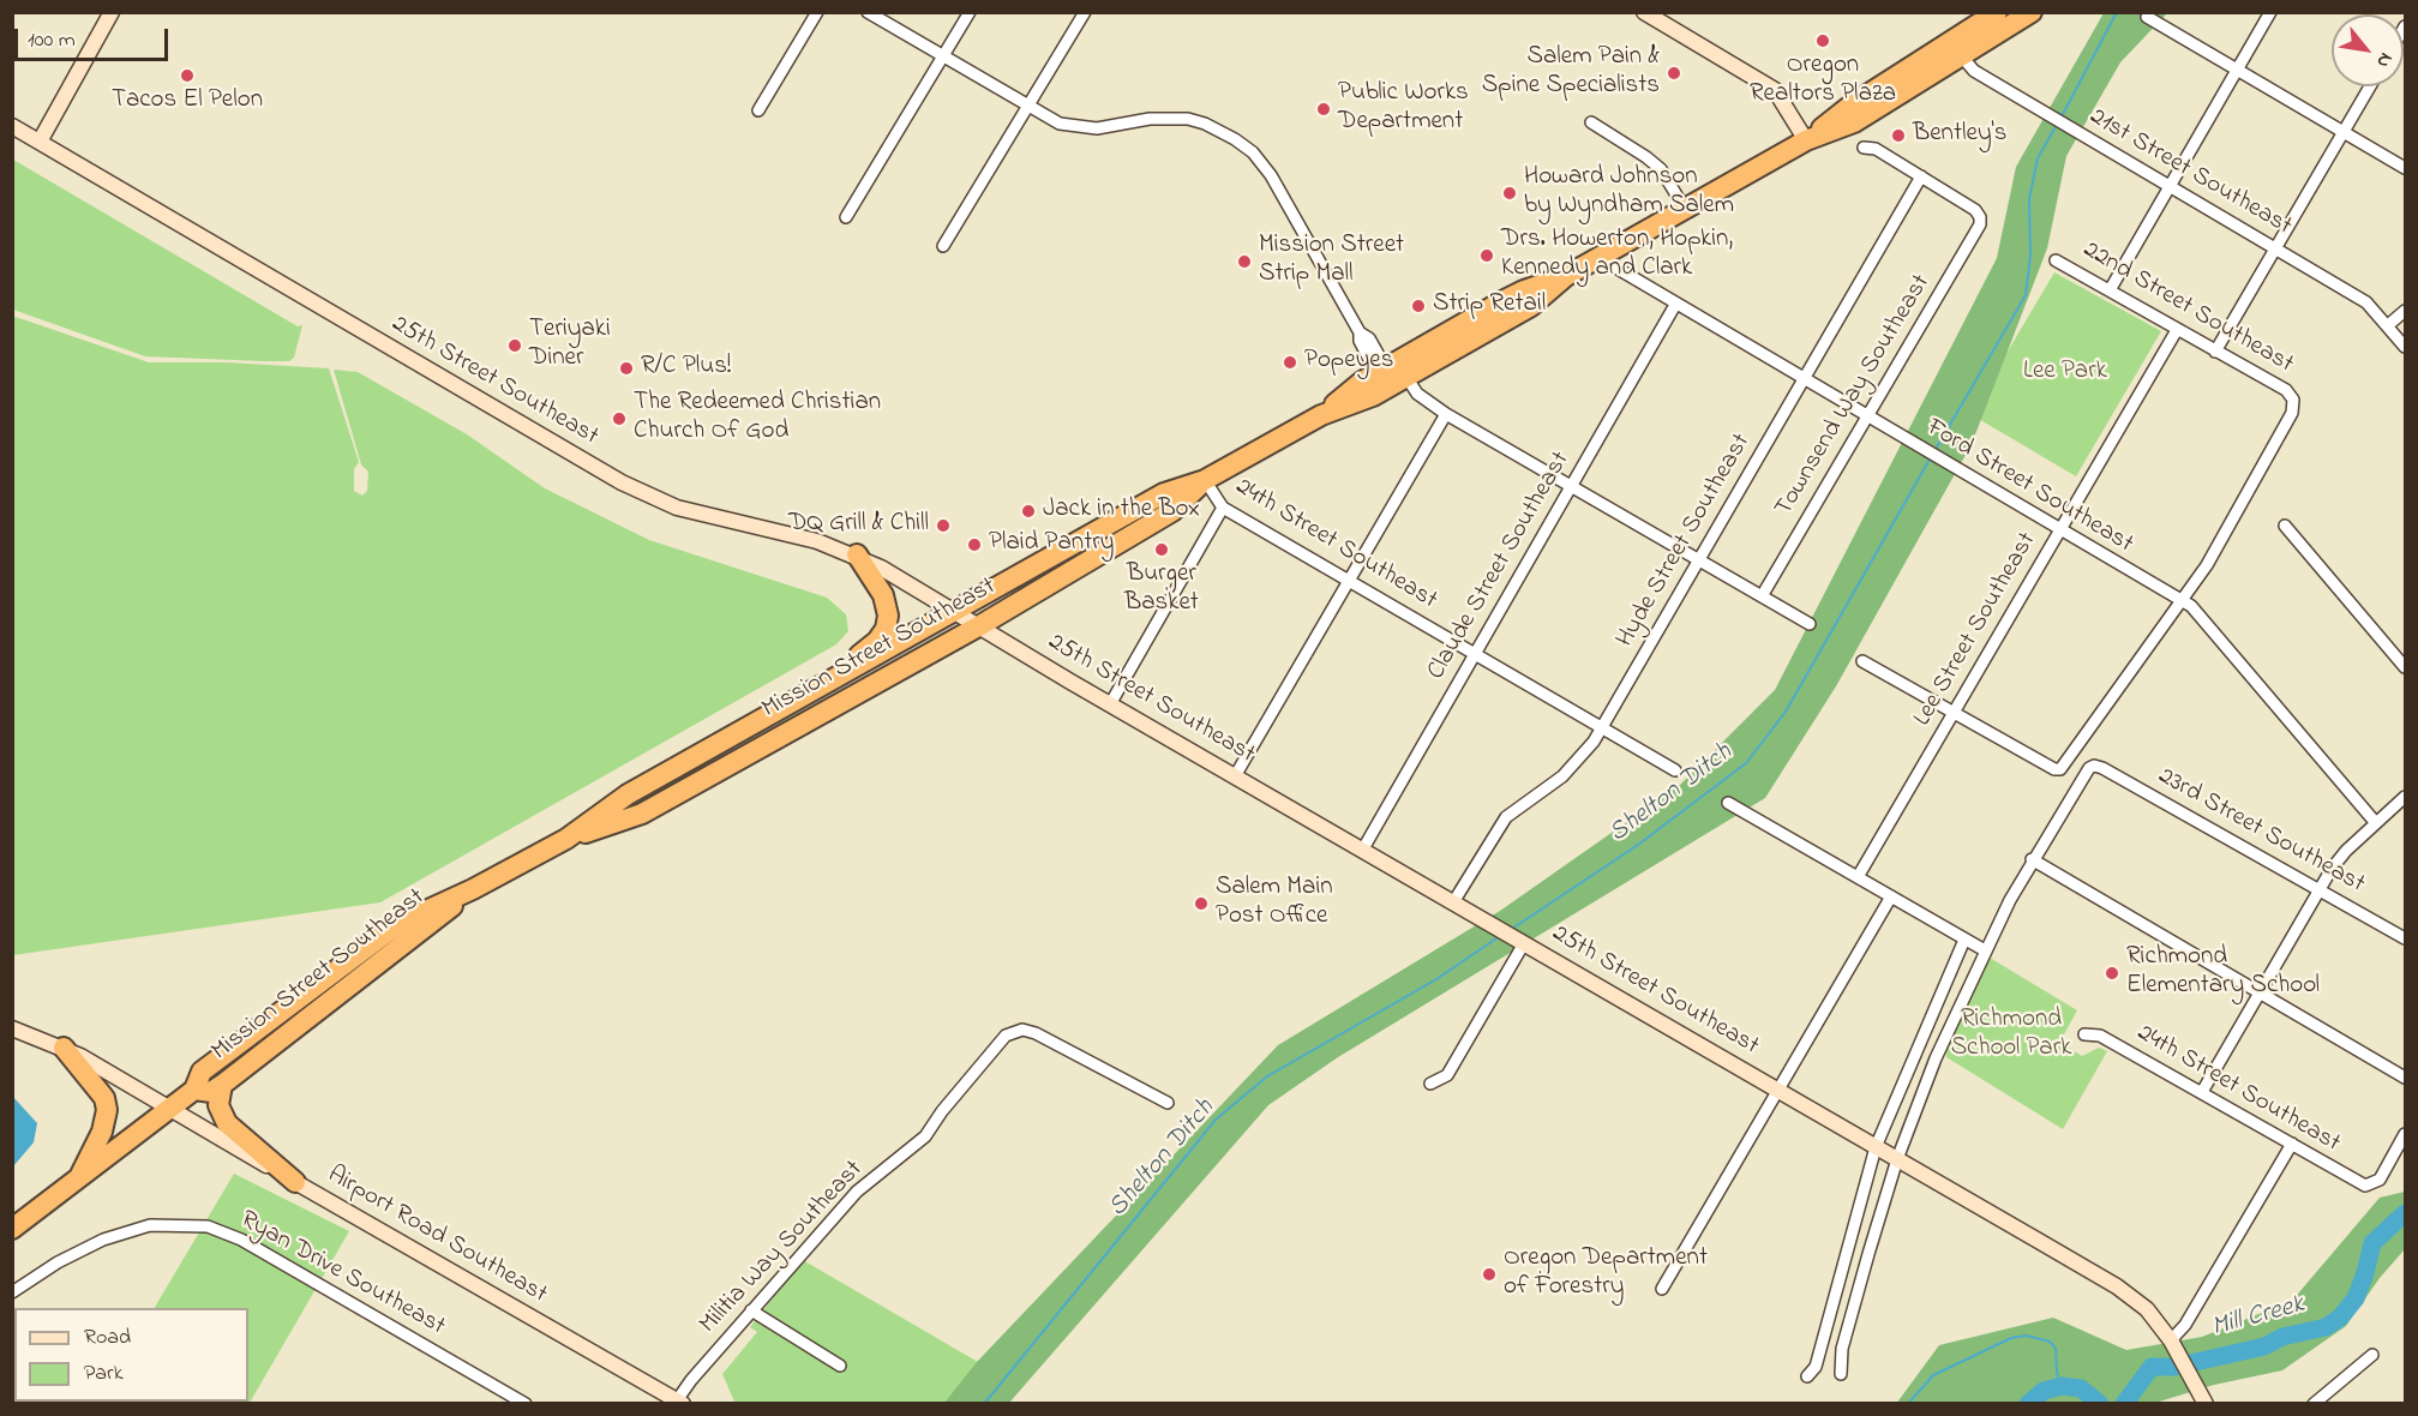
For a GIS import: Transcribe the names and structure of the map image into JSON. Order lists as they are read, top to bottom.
{
  "streets": {
    "highway": ["Mission Street Southeast"],
    "main road": ["25th Street Southeast", "Airport Road Southeast"],
    "street": [
      "21st Street Southeast",
      "22nd Street Southeast",
      "Townsend Way Southeast",
      "Ford Street Southeast",
      "Hyde Street Southeast",
      "24th Street Southeast",
      "Claude Street Southeast",
      "Lee Street Southeast",
      "23rd Street Southeast",
      "Militia Way Southeast",
      "Ryan Drive Southeast"
    ]
  },
  "crossings": [
    ["21st Street Southeast", "Mission Street Southeast"],
    ["22nd Street Southeast", "Ford Street Southeast"],
    ["22nd Street Southeast", "Lee Street Southeast"],
    ["25th Street Southeast", "Hyde Street Southeast"],
    ["25th Street Southeast", "Claude Street Southeast"],
    ["25th Street Southeast", "Mission Street Southeast"],
    ["Townsend Way Southeast", "Ford Street Southeast"],
    ["Townsend Way Southeast", "Hyde Street Southeast"],
    ["Ford Street Southeast", "Hyde Street Southeast"],
    ["Ford Street Southeast", "Claude Street Southeast"],
    ["Ford Street Southeast", "Lee Street Southeast"],
    ["Ford Street Southeast", "Mission Street Southeast"],
    ["Hyde Street Southeast", "24th Street Southeast"],
    ["24th Street Southeast", "Claude Street Southeast"],
    ["24th Street Southeast", "Mission Street Southeast"],
    ["Mission Street Southeast", "Airport Road Southeast"],
    ["Airport Road Southeast", "Militia Way Southeast"]
  ],
  "water": ["Shelton Ditch", "Mill Creek"],
  "parks": ["Lee Park", "Richmond School Park"],
  "places": [
    "Oregon Realtors Plaza",
    "Salem Pain & Spine Specialists",
    "Tacos El Pelon",
    "Public Works Department",
    "Bentley's",
    "Howard Johnson by Wyndham Salem",
    "Drs. Howerton, Hopkin, Kennedy and Clark",
    "Mission Street Strip Mall",
    "Strip Retail",
    "Teriyaki Diner",
    "Popeyes",
    "R/C Plus!",
    "The Redeemed Christian Church Of God",
    "Jack in the Box",
    "DQ Grill & Chill",
    "Plaid Pantry",
    "Burger Basket",
    "Salem Main Post Office",
    "Richmond Elementary School",
    "Oregon Department of Forestry"
  ],
  "legend": ["Road", "Park"],
  "scale_bar": "100 m",
  "north": "bottom right"
}
